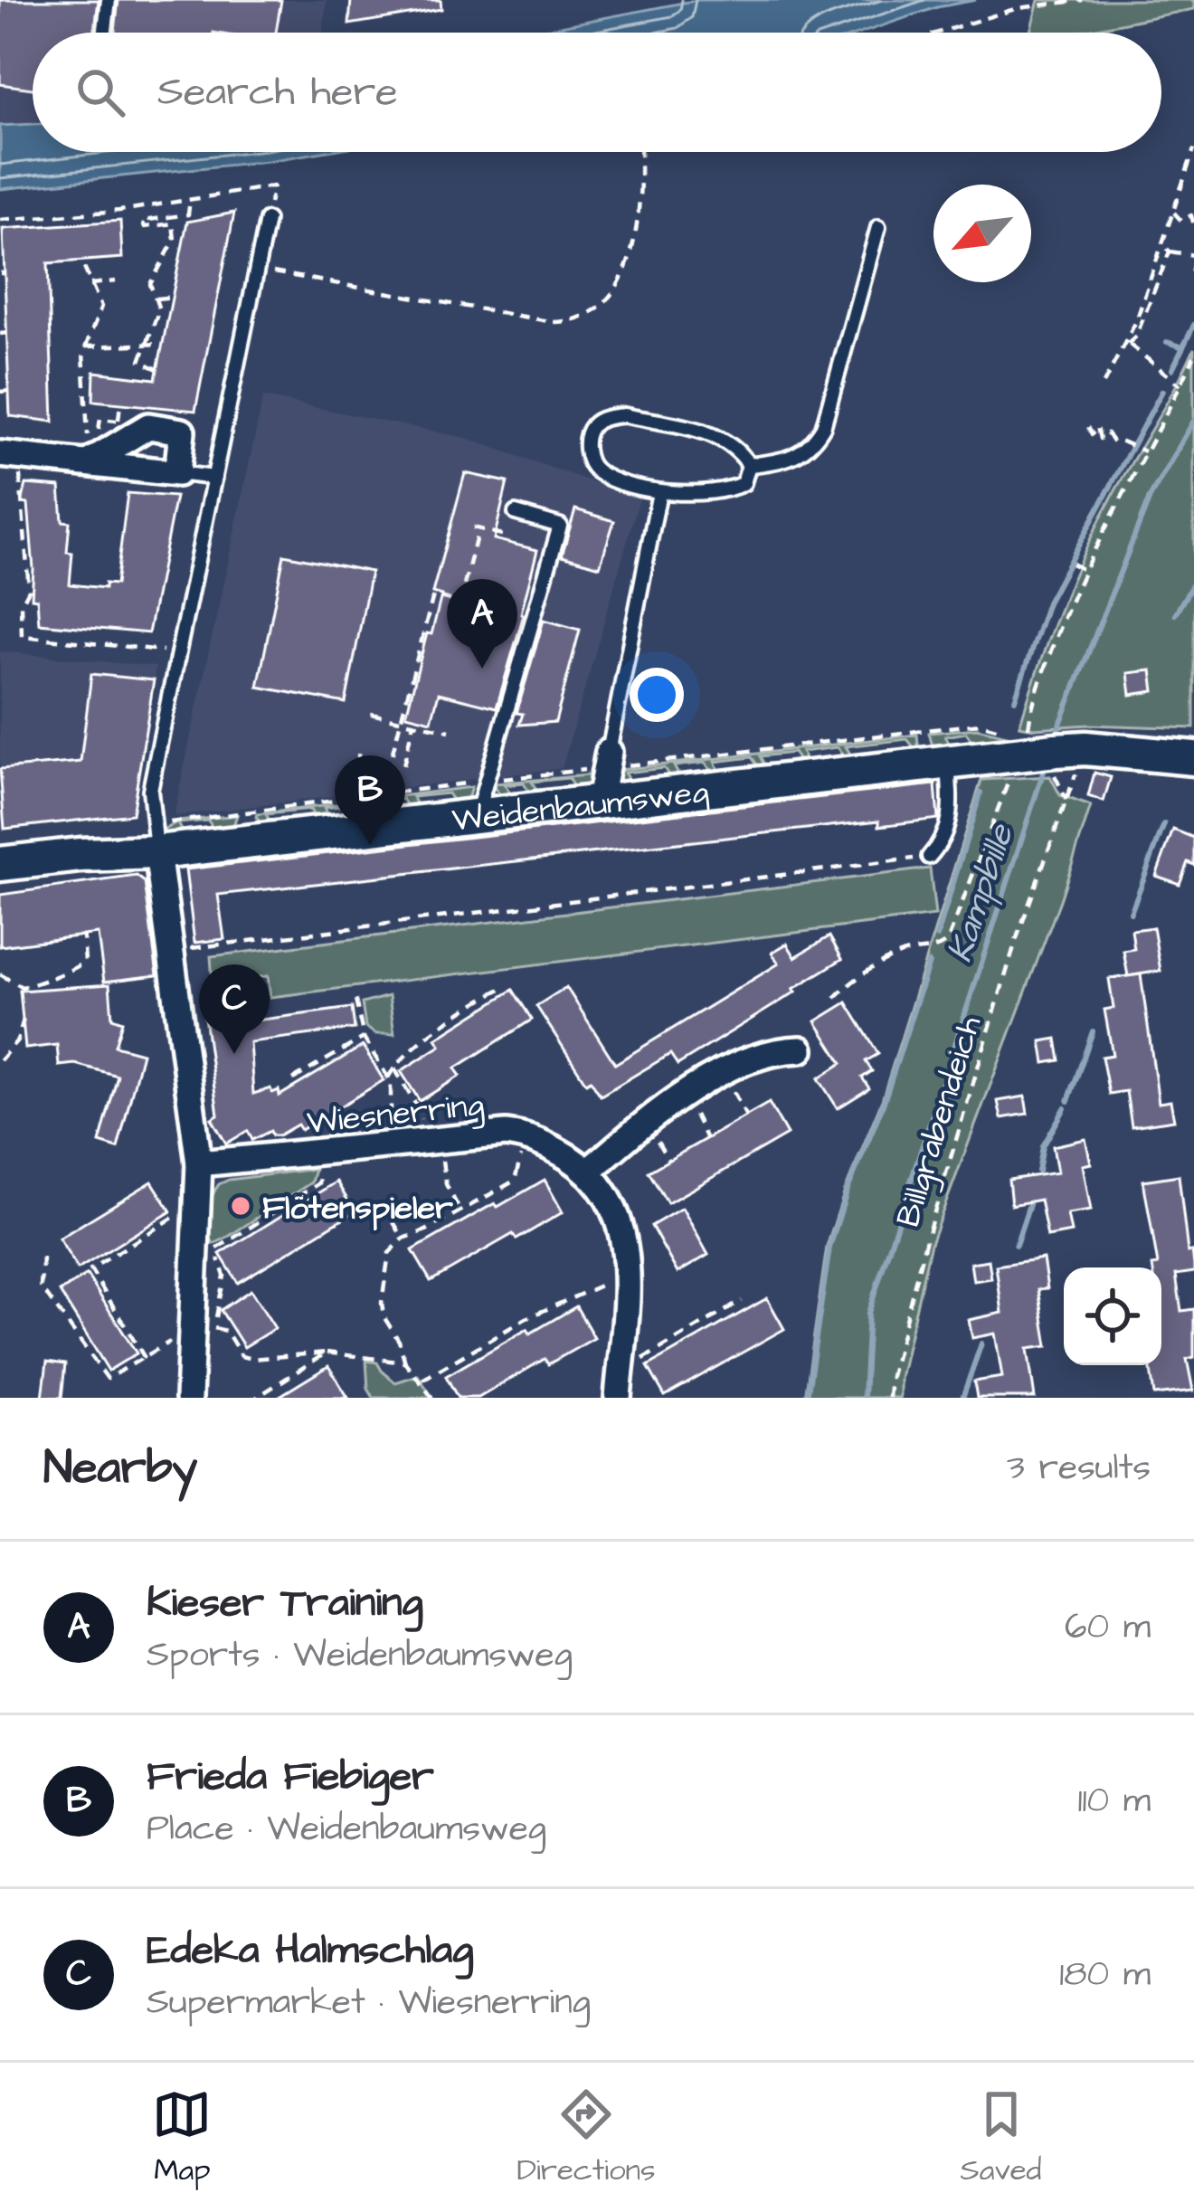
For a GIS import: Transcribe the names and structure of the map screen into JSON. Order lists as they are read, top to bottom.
{
  "streets": {
    "street": ["Weidenbaumsweg", "Wiesnerring"],
    "path": ["Billgrabendeich"]
  },
  "water": ["Kampbille"],
  "places": ["Flötenspieler"],
  "north": "bottom left",
  "page": {
    "search": "Search here",
    "pins": ["A", "B", "C"],
    "heading": ["Nearby", "3 results"],
    "list": [
      {
        "mark": "A",
        "name": "Kieser Training",
        "note": "Sports · Weidenbaumsweg",
        "value": "60 m"
      },
      {
        "mark": "B",
        "name": "Frieda Fiebiger",
        "note": "Place · Weidenbaumsweg",
        "value": "110 m"
      },
      {
        "mark": "C",
        "name": "Edeka Halmschlag",
        "note": "Supermarket · Wiesnerring",
        "value": "180 m"
      }
    ],
    "nav": ["Map", "Directions", "Saved"]
  }
}
